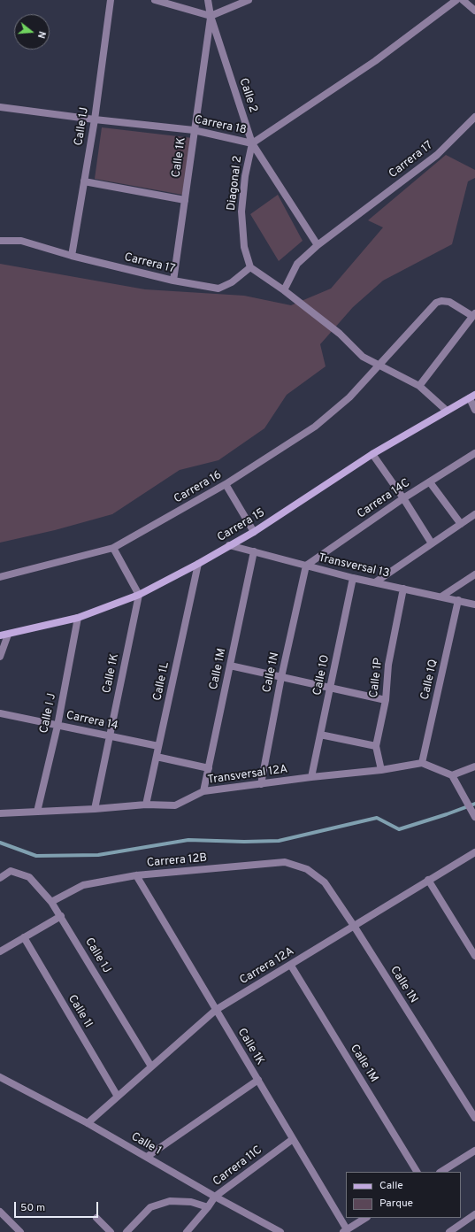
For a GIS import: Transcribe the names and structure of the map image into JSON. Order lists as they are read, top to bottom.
{
  "streets": {
    "main road": ["Carrera 15"],
    "street": [
      "Calle 2",
      "Carrera 18",
      "Calle 1J",
      "Calle 1K",
      "Carrera 17",
      "Diagonal 2",
      "Carrera 16",
      "Carrera 14C",
      "Transversal 13",
      "Calle 1M",
      "Calle 1N",
      "Calle 1O",
      "Calle 1P",
      "Calle 1Q",
      "Calle 1L",
      "Calle I J",
      "Carrera 14",
      "Transversal 12A",
      "Carrera 12B",
      "Carrera 12A",
      "Calle 1I",
      "Calle 1",
      "Carrera 11C"
    ]
  },
  "crossings": [
    ["Calle 2", "Carrera 18"],
    ["Calle 2", "Calle 1K"],
    ["Calle 2", "Carrera 17"],
    ["Calle 2", "Diagonal 2"],
    ["Carrera 18", "Calle 1J"],
    ["Carrera 18", "Calle 1K"],
    ["Carrera 18", "Diagonal 2"],
    ["Calle 1J", "Carrera 17"],
    ["Calle 1J", "Carrera 12B"],
    ["Calle 1J", "Carrera 12A"],
    ["Calle 1K", "Carrera 17"],
    ["Calle 1K", "Carrera 15"],
    ["Calle 1K", "Carrera 14"],
    ["Calle 1K", "Transversal 12A"],
    ["Calle 1K", "Carrera 12B"],
    ["Calle 1K", "Carrera 12A"],
    ["Calle 1K", "Carrera 11C"],
    ["Carrera 17", "Diagonal 2"],
    ["Carrera 14C", "Transversal 13"],
    ["Carrera 14C", "Calle 1N"],
    ["Carrera 15", "Transversal 13"],
    ["Carrera 15", "Calle 1L"],
    ["Carrera 15", "Calle I J"],
    ["Transversal 13", "Calle 1M"],
    ["Transversal 13", "Calle 1N"],
    ["Transversal 13", "Calle 1O"],
    ["Transversal 13", "Calle 1P"],
    ["Transversal 13", "Calle 1Q"],
    ["Calle 1M", "Transversal 12A"],
    ["Calle 1M", "Carrera 12A"],
    ["Calle 1N", "Transversal 12A"],
    ["Calle 1N", "Carrera 12B"],
    ["Calle 1N", "Carrera 12A"],
    ["Calle 1O", "Transversal 12A"],
    ["Calle 1P", "Transversal 12A"],
    ["Calle 1Q", "Transversal 12A"],
    ["Calle 1L", "Carrera 14"],
    ["Calle 1L", "Transversal 12A"],
    ["Calle I J", "Carrera 14"],
    ["Calle I J", "Transversal 12A"],
    ["Carrera 12A", "Calle 1I"],
    ["Carrera 12A", "Calle 1"],
    ["Calle 1", "Carrera 11C"]
  ],
  "legend": ["Calle", "Parque"],
  "scale_bar": "50 m",
  "north": "right"
}
